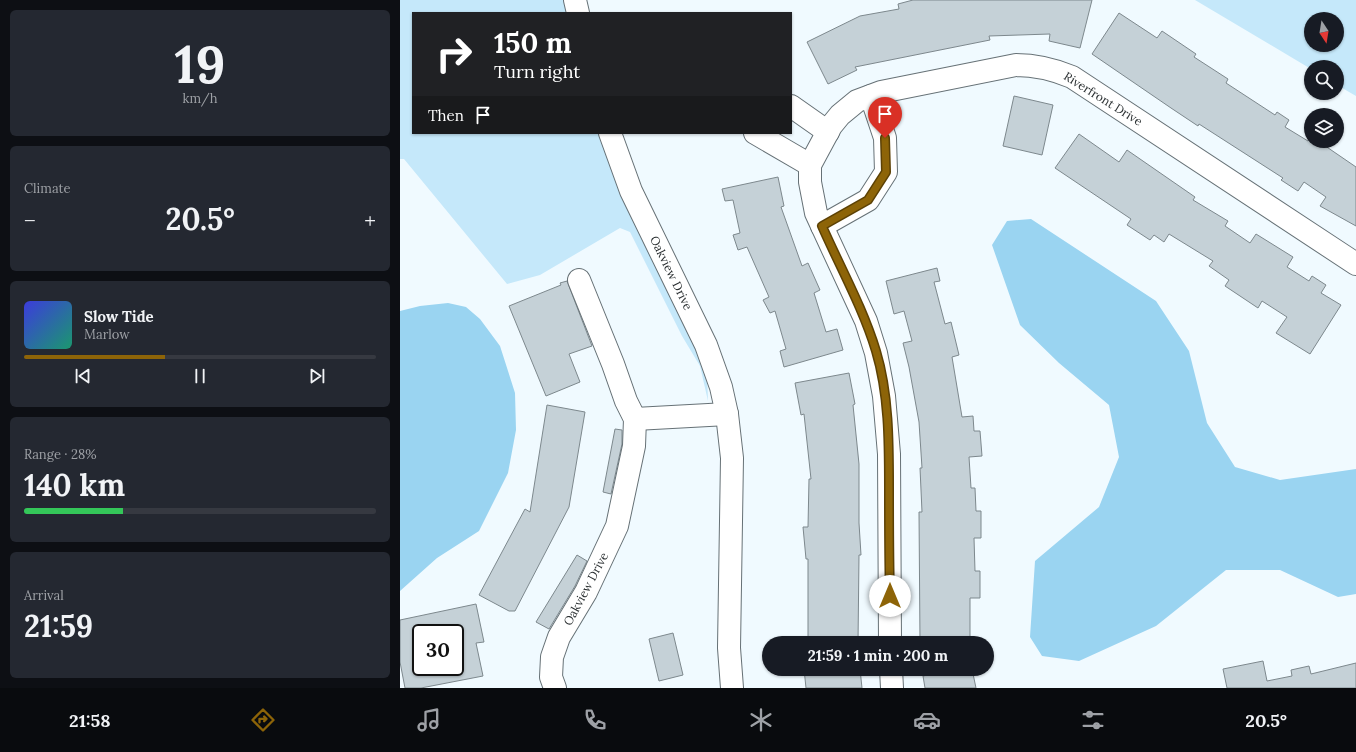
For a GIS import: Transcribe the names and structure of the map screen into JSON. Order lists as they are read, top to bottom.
{
  "streets": {
    "street": ["Riverfront Drive", "Oakview Drive"]
  },
  "north": "bottom",
  "page": {
    "tile": [
      ["19", "km/h"],
      "Climate",
      ["Range · 28%", "140 km"],
      ["Arrival", "21:59"]
    ],
    "turn": ["150 m", "Turn right"],
    "then": "Then",
    "heat": ["−", "20.5°", "+"],
    "song": ["Slow Tide", "Marlow"],
    "limit": "30",
    "trip": "21:59 · 1 min · 200 m",
    "tabs": ["21:58", "20.5°"]
  }
}
